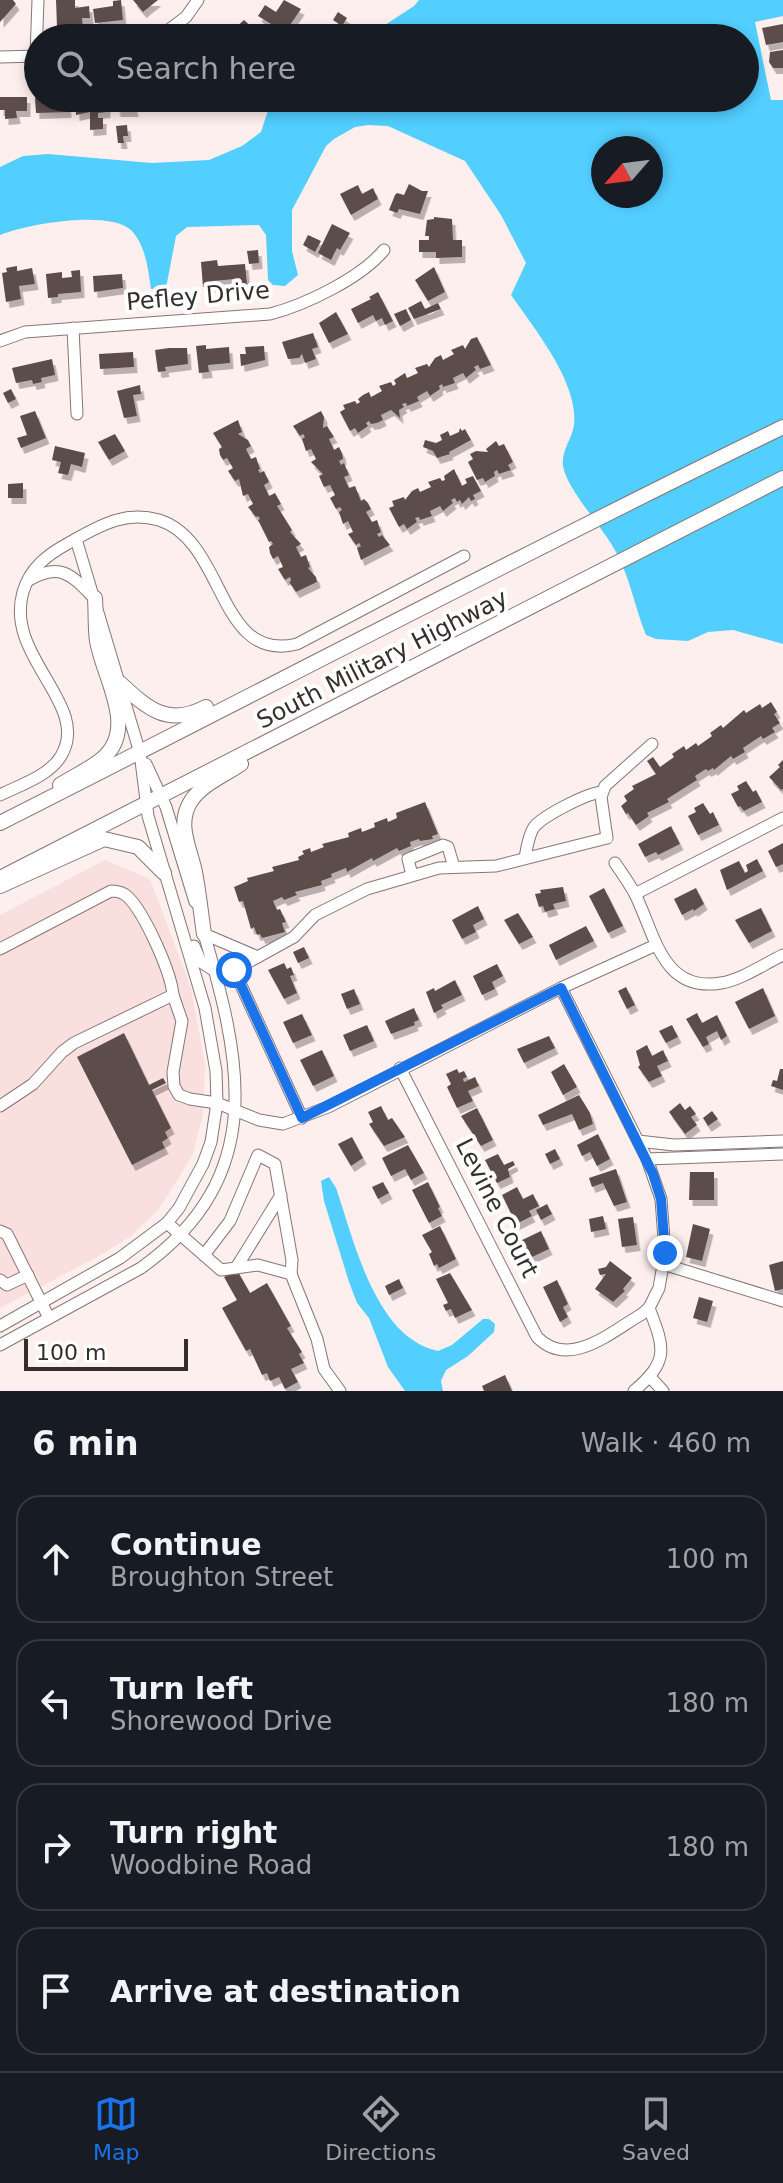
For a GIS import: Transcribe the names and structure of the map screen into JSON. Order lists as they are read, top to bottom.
{
  "streets": {
    "main road": ["South Military Highway"],
    "street": ["Pefley Drive", "Levine Court"]
  },
  "scale_bar": "100 m",
  "north": "bottom left",
  "page": {
    "search": "Search here",
    "scale": "100 m",
    "heading": ["6 min", "Walk · 460 m"],
    "list": [
      ["Continue", "Broughton Street", "100 m"],
      ["Turn left", "Shorewood Drive", "180 m"],
      ["Turn right", "Woodbine Road", "180 m"],
      "Arrive at destination"
    ],
    "nav": ["Map", "Directions", "Saved"]
  }
}
